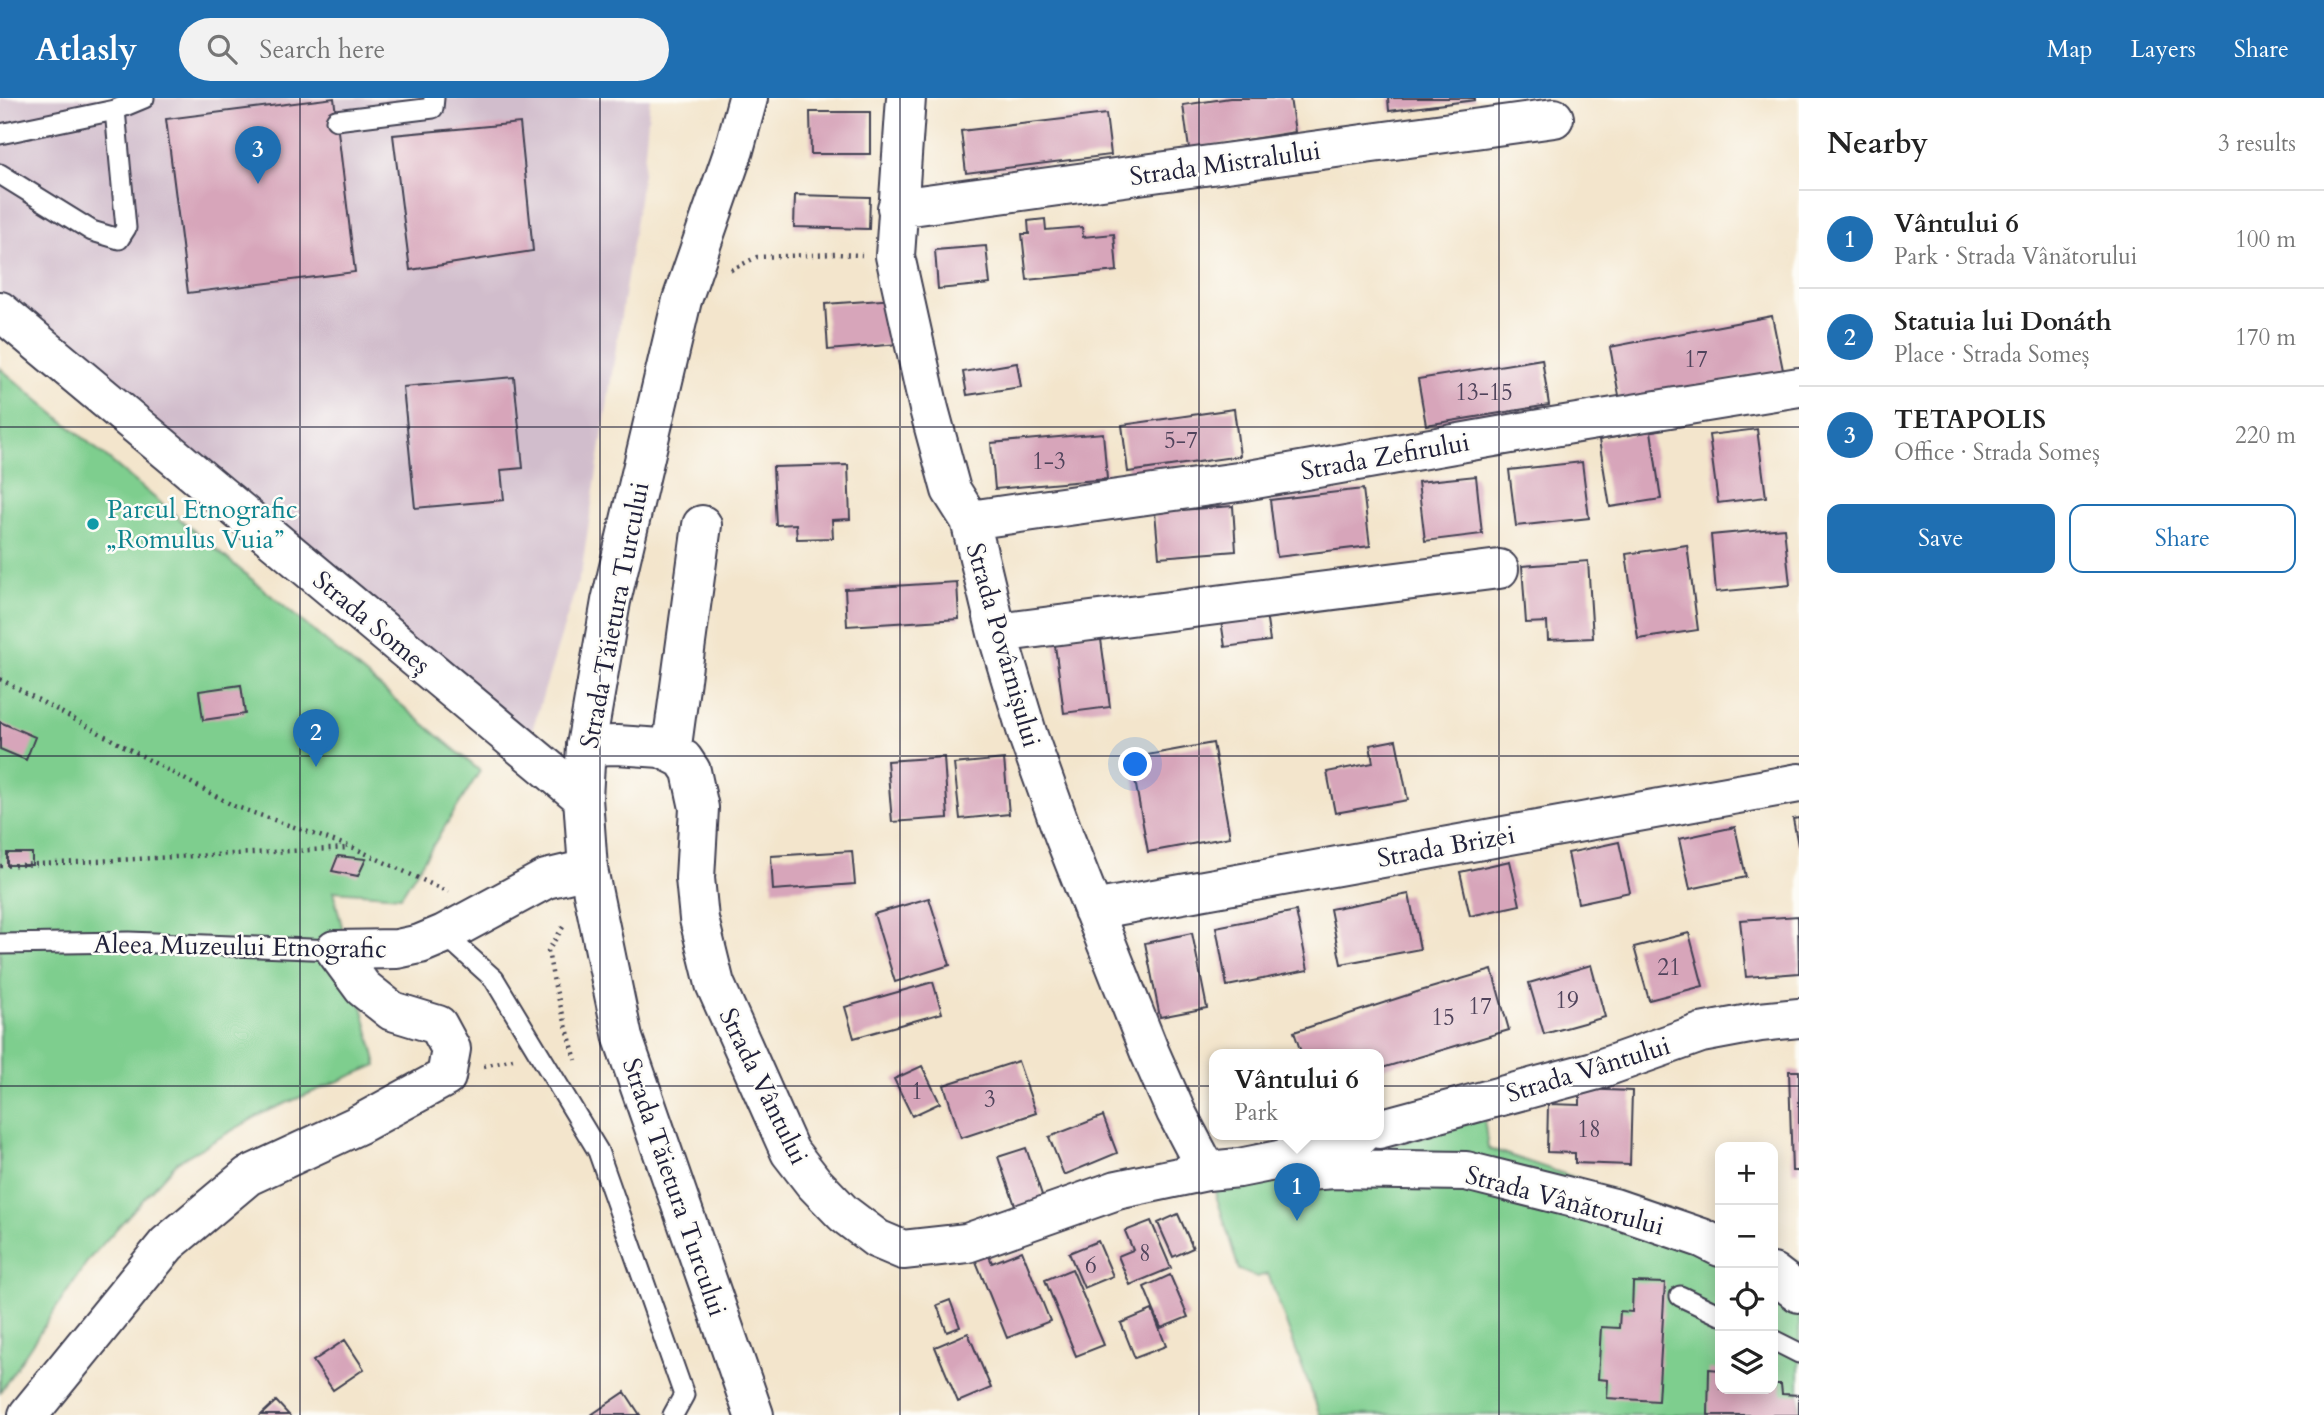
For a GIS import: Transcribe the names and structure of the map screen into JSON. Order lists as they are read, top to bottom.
{
  "streets": {
    "street": [
      "Strada Mistralului",
      "Strada Zefirului",
      "Strada Tăietura Turcului",
      "Strada Someș",
      "Strada Povârnișului",
      "Strada Brizei",
      "Aleea Muzeului Etnografic",
      "Strada Vântului",
      "Strada Vânătorului"
    ]
  },
  "crossings": [
    ["Strada Mistralului", "Strada Povârnișului"],
    ["Strada Zefirului", "Strada Povârnișului"],
    ["Strada Tăietura Turcului", "Strada Someș"],
    ["Strada Tăietura Turcului", "Aleea Muzeului Etnografic"],
    ["Strada Povârnișului", "Strada Brizei"],
    ["Strada Povârnișului", "Strada Vântului"],
    ["Strada Povârnișului", "Strada Vânătorului"],
    ["Strada Vântului", "Strada Vânătorului"]
  ],
  "places": ["Parcul Etnografic „Romulus Vuia”"],
  "house_numbers": [
    "17",
    "13-15",
    "5-7",
    "1-3",
    "21",
    "19",
    "17",
    "15",
    "1",
    "3",
    "18",
    "8",
    "6"
  ],
  "page": {
    "header": "Atlasly",
    "search": "Search here",
    "nav": ["Map", "Layers", "Share"],
    "heading": ["Nearby", "3 results"],
    "pins": ["3", "2", "1"],
    "list": [
      {
        "mark": "1",
        "name": "Vântului 6",
        "note": "Park · Strada Vânătorului",
        "value": "100 m"
      },
      {
        "mark": "2",
        "name": "Statuia lui Donáth",
        "note": "Place · Strada Someș",
        "value": "170 m"
      },
      {
        "mark": "3",
        "name": "TETAPOLIS",
        "note": "Office · Strada Someș",
        "value": "220 m"
      }
    ],
    "buttons": ["Save", "Share"],
    "popup": ["Vântului 6", "Park"],
    "map_buttons": ["+", "−"]
  }
}
